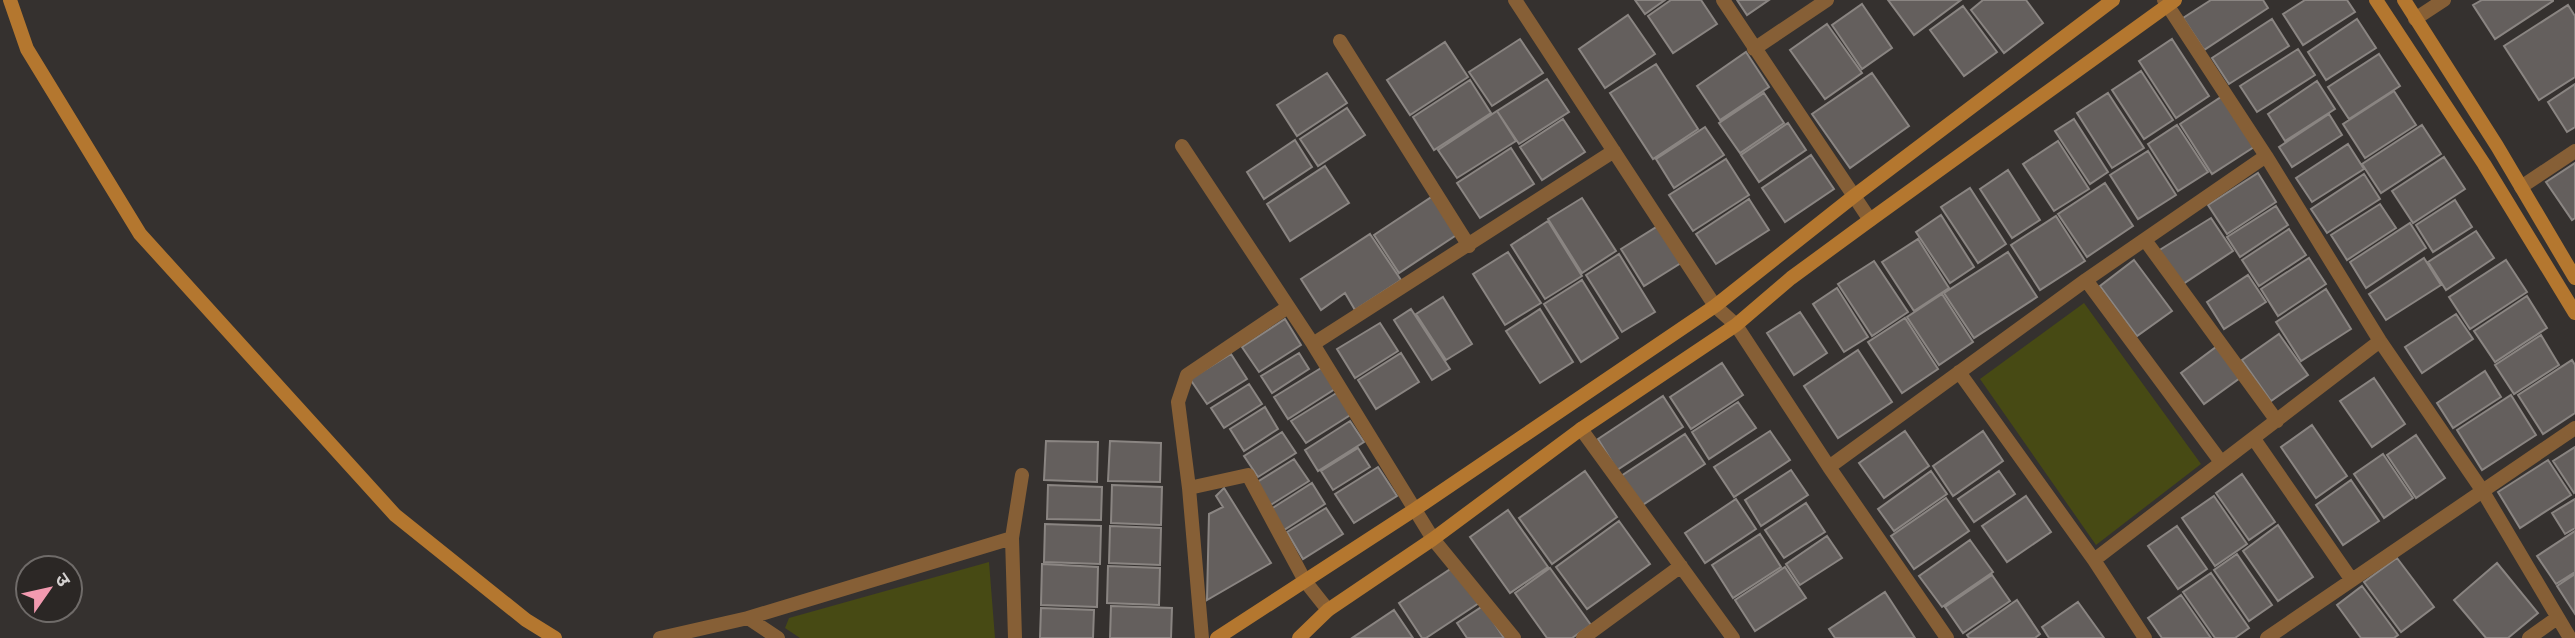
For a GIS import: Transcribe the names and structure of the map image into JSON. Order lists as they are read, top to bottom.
{
  "north": "top right"
}
